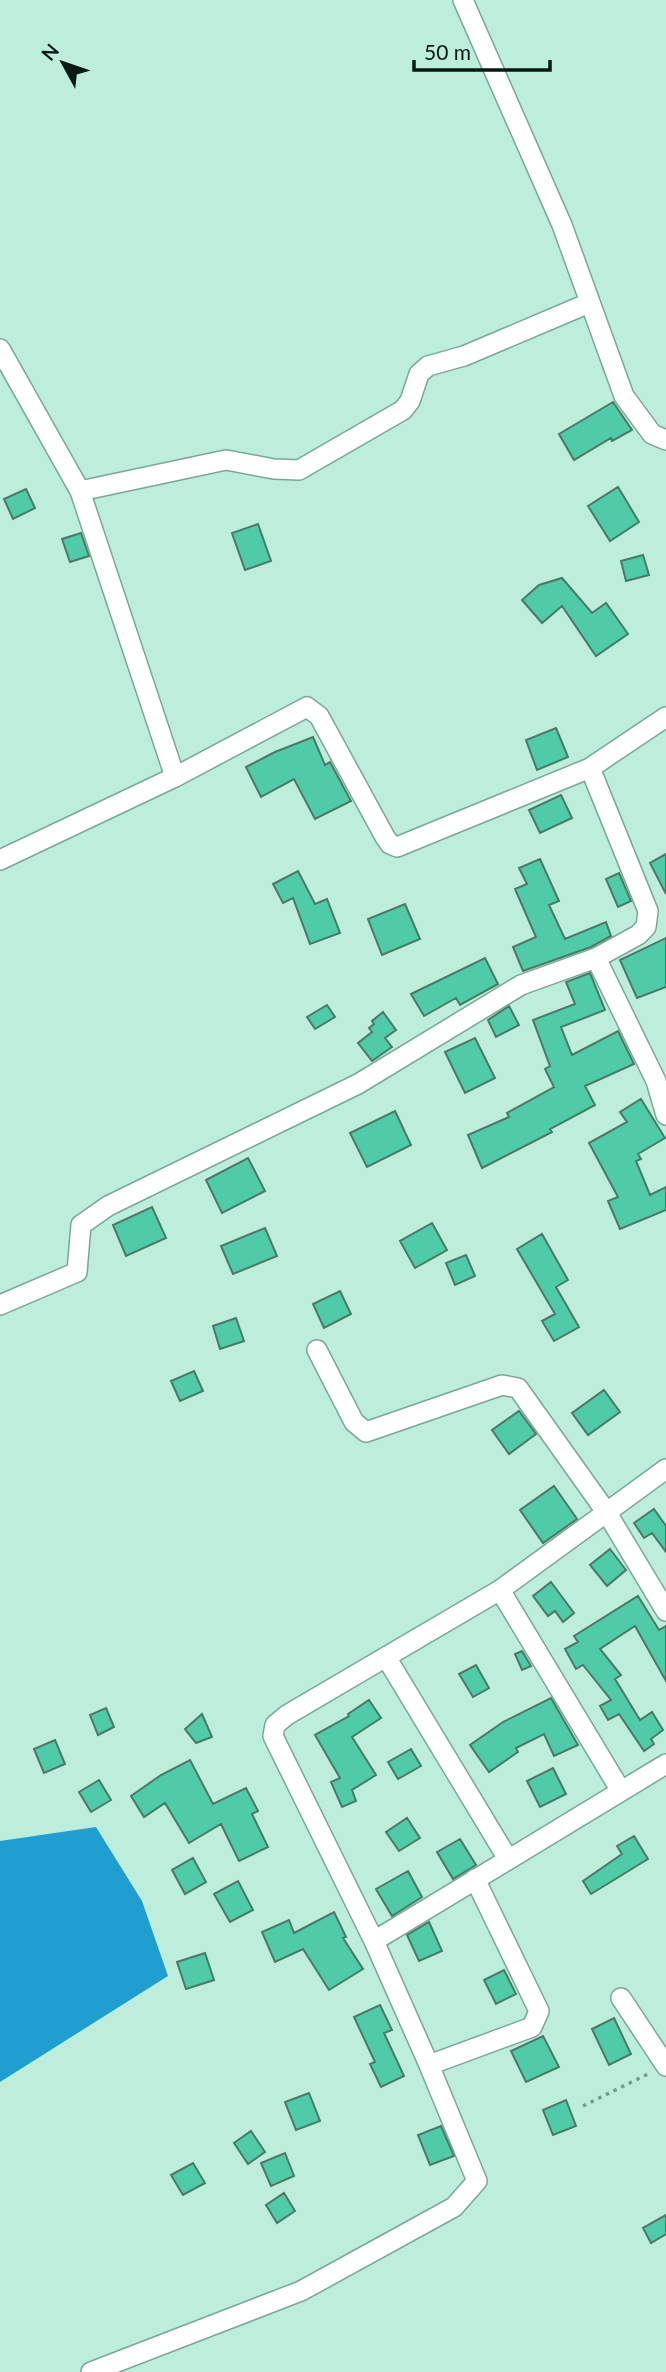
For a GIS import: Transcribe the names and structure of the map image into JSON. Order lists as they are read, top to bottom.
{
  "scale_bar": "50 m",
  "north": "top left"
}
